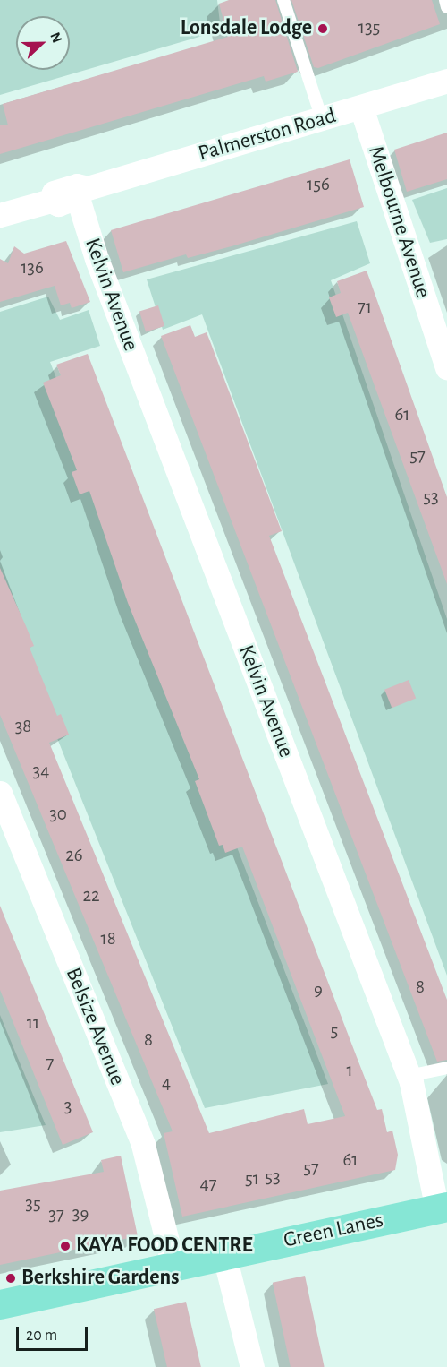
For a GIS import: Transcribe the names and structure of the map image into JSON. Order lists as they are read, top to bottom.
{
  "streets": {
    "main road": ["Green Lanes"],
    "street": [
      "Palmerston Road",
      "Melbourne Avenue",
      "Kelvin Avenue",
      "Belsize Avenue"
    ]
  },
  "crossings": [
    ["Palmerston Road", "Melbourne Avenue"],
    ["Palmerston Road", "Kelvin Avenue"],
    ["Kelvin Avenue", "Green Lanes"],
    ["Belsize Avenue", "Green Lanes"]
  ],
  "places": ["Lonsdale Lodge", "KAYA FOOD CENTRE", "Berkshire Gardens"],
  "house_numbers": [
    "135",
    "156",
    "136",
    "71",
    "61",
    "57",
    "53",
    "38",
    "34",
    "30",
    "26",
    "22",
    "18",
    "8",
    "9",
    "11",
    "5",
    "8",
    "7",
    "1",
    "4",
    "3",
    "61",
    "57",
    "53",
    "51",
    "47",
    "35",
    "39",
    "37"
  ],
  "scale_bar": "20 m",
  "north": "right"
}
